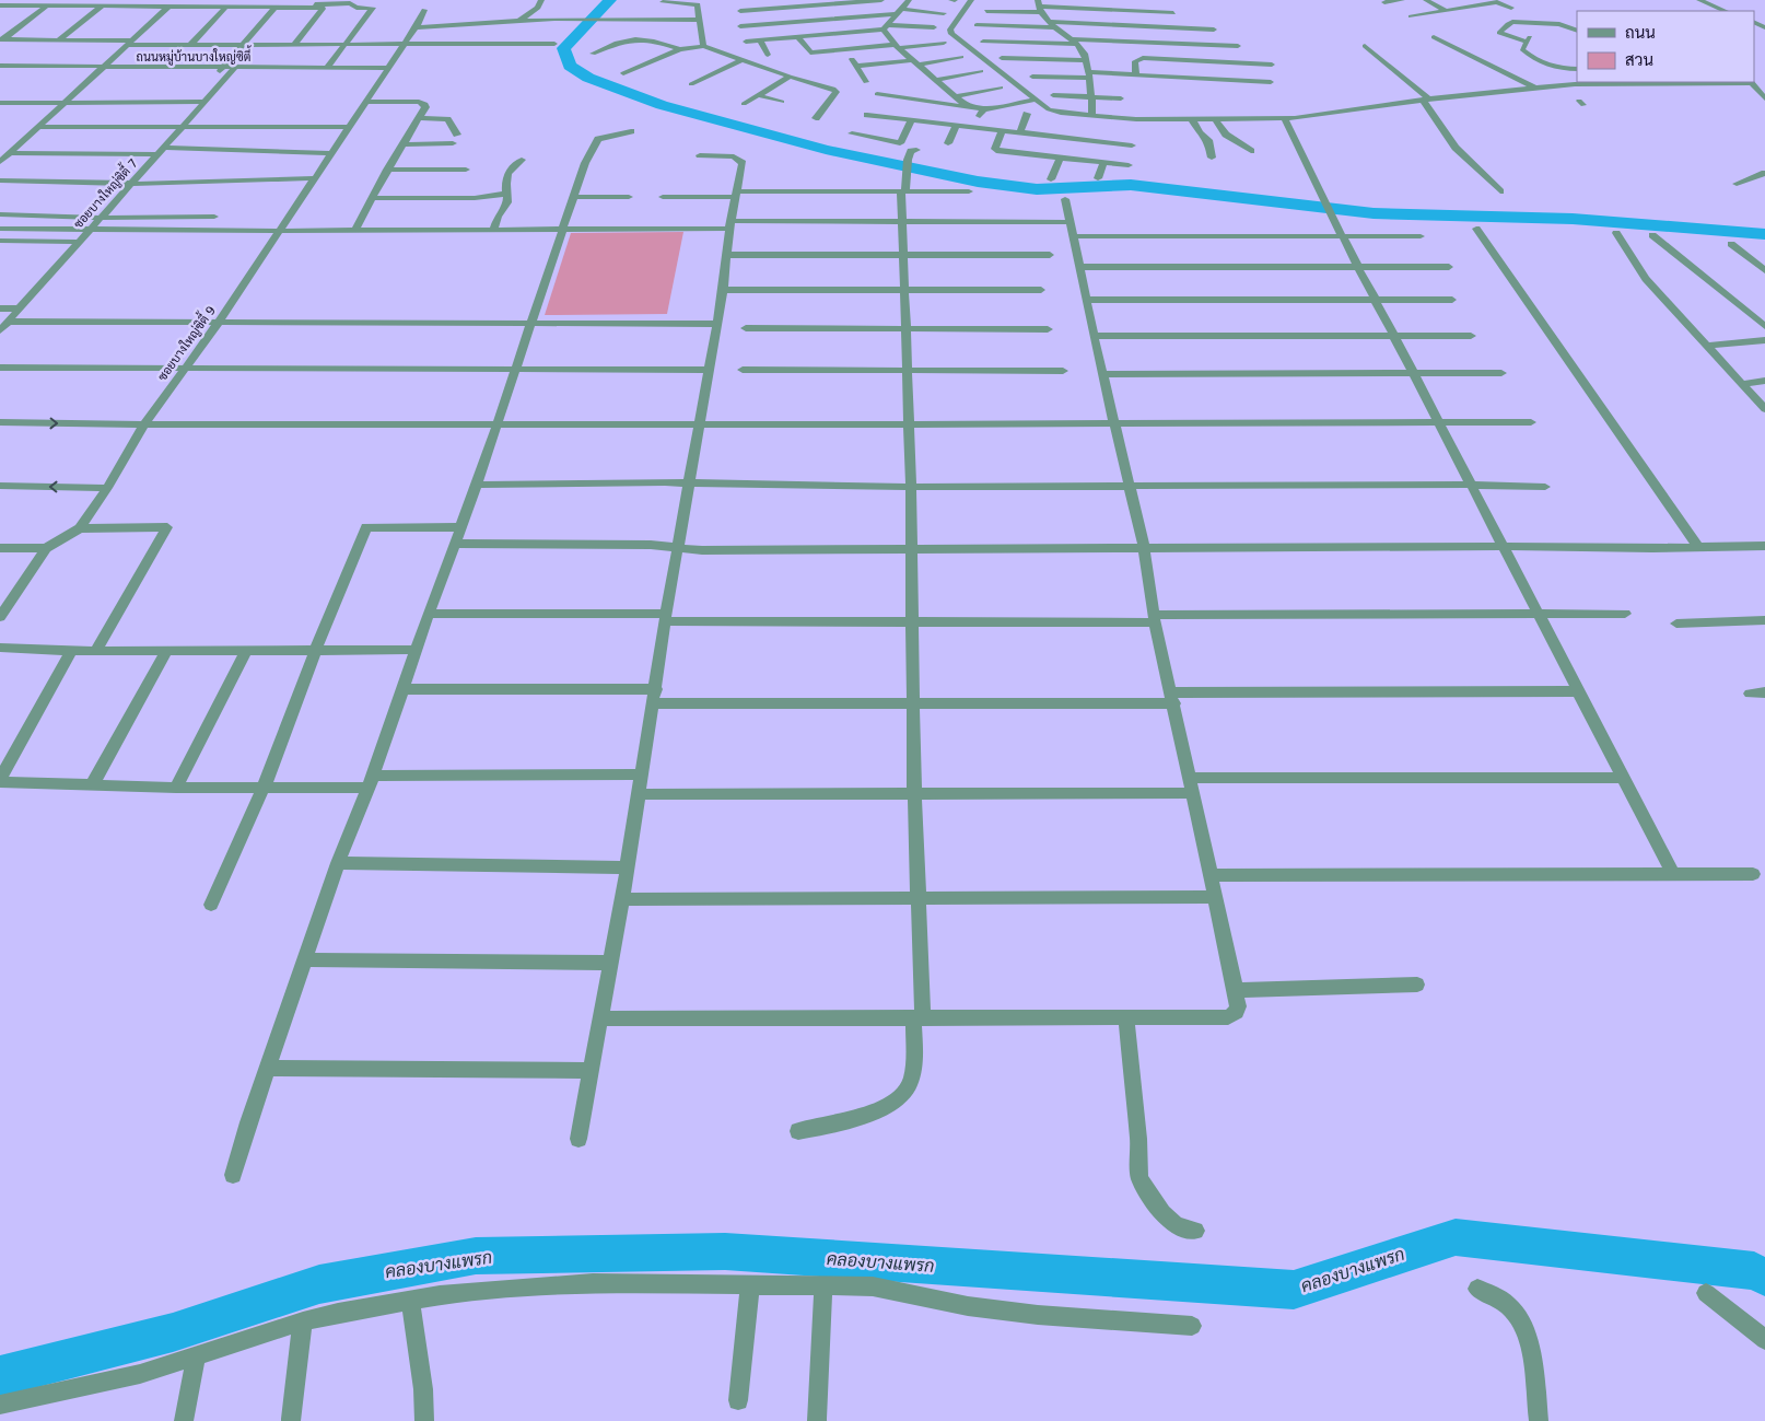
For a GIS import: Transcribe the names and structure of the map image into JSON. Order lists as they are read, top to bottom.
{
  "streets": {
    "street": ["ถนนหมู่บ้านบางใหญ่ซิตี้", "ซอยบางใหญ่ซิตี้ 7", "ซอยบางใหญ่ซิตี้ 9"]
  },
  "crossings": [
    ["ถนนหมู่บ้านบางใหญ่ซิตี้", "ซอยบางใหญ่ซิตี้ 7"],
    ["ถนนหมู่บ้านบางใหญ่ซิตี้", "ซอยบางใหญ่ซิตี้ 9"]
  ],
  "water": ["คลองบางแพรก"],
  "legend": ["ถนน", "สวน"]
}
